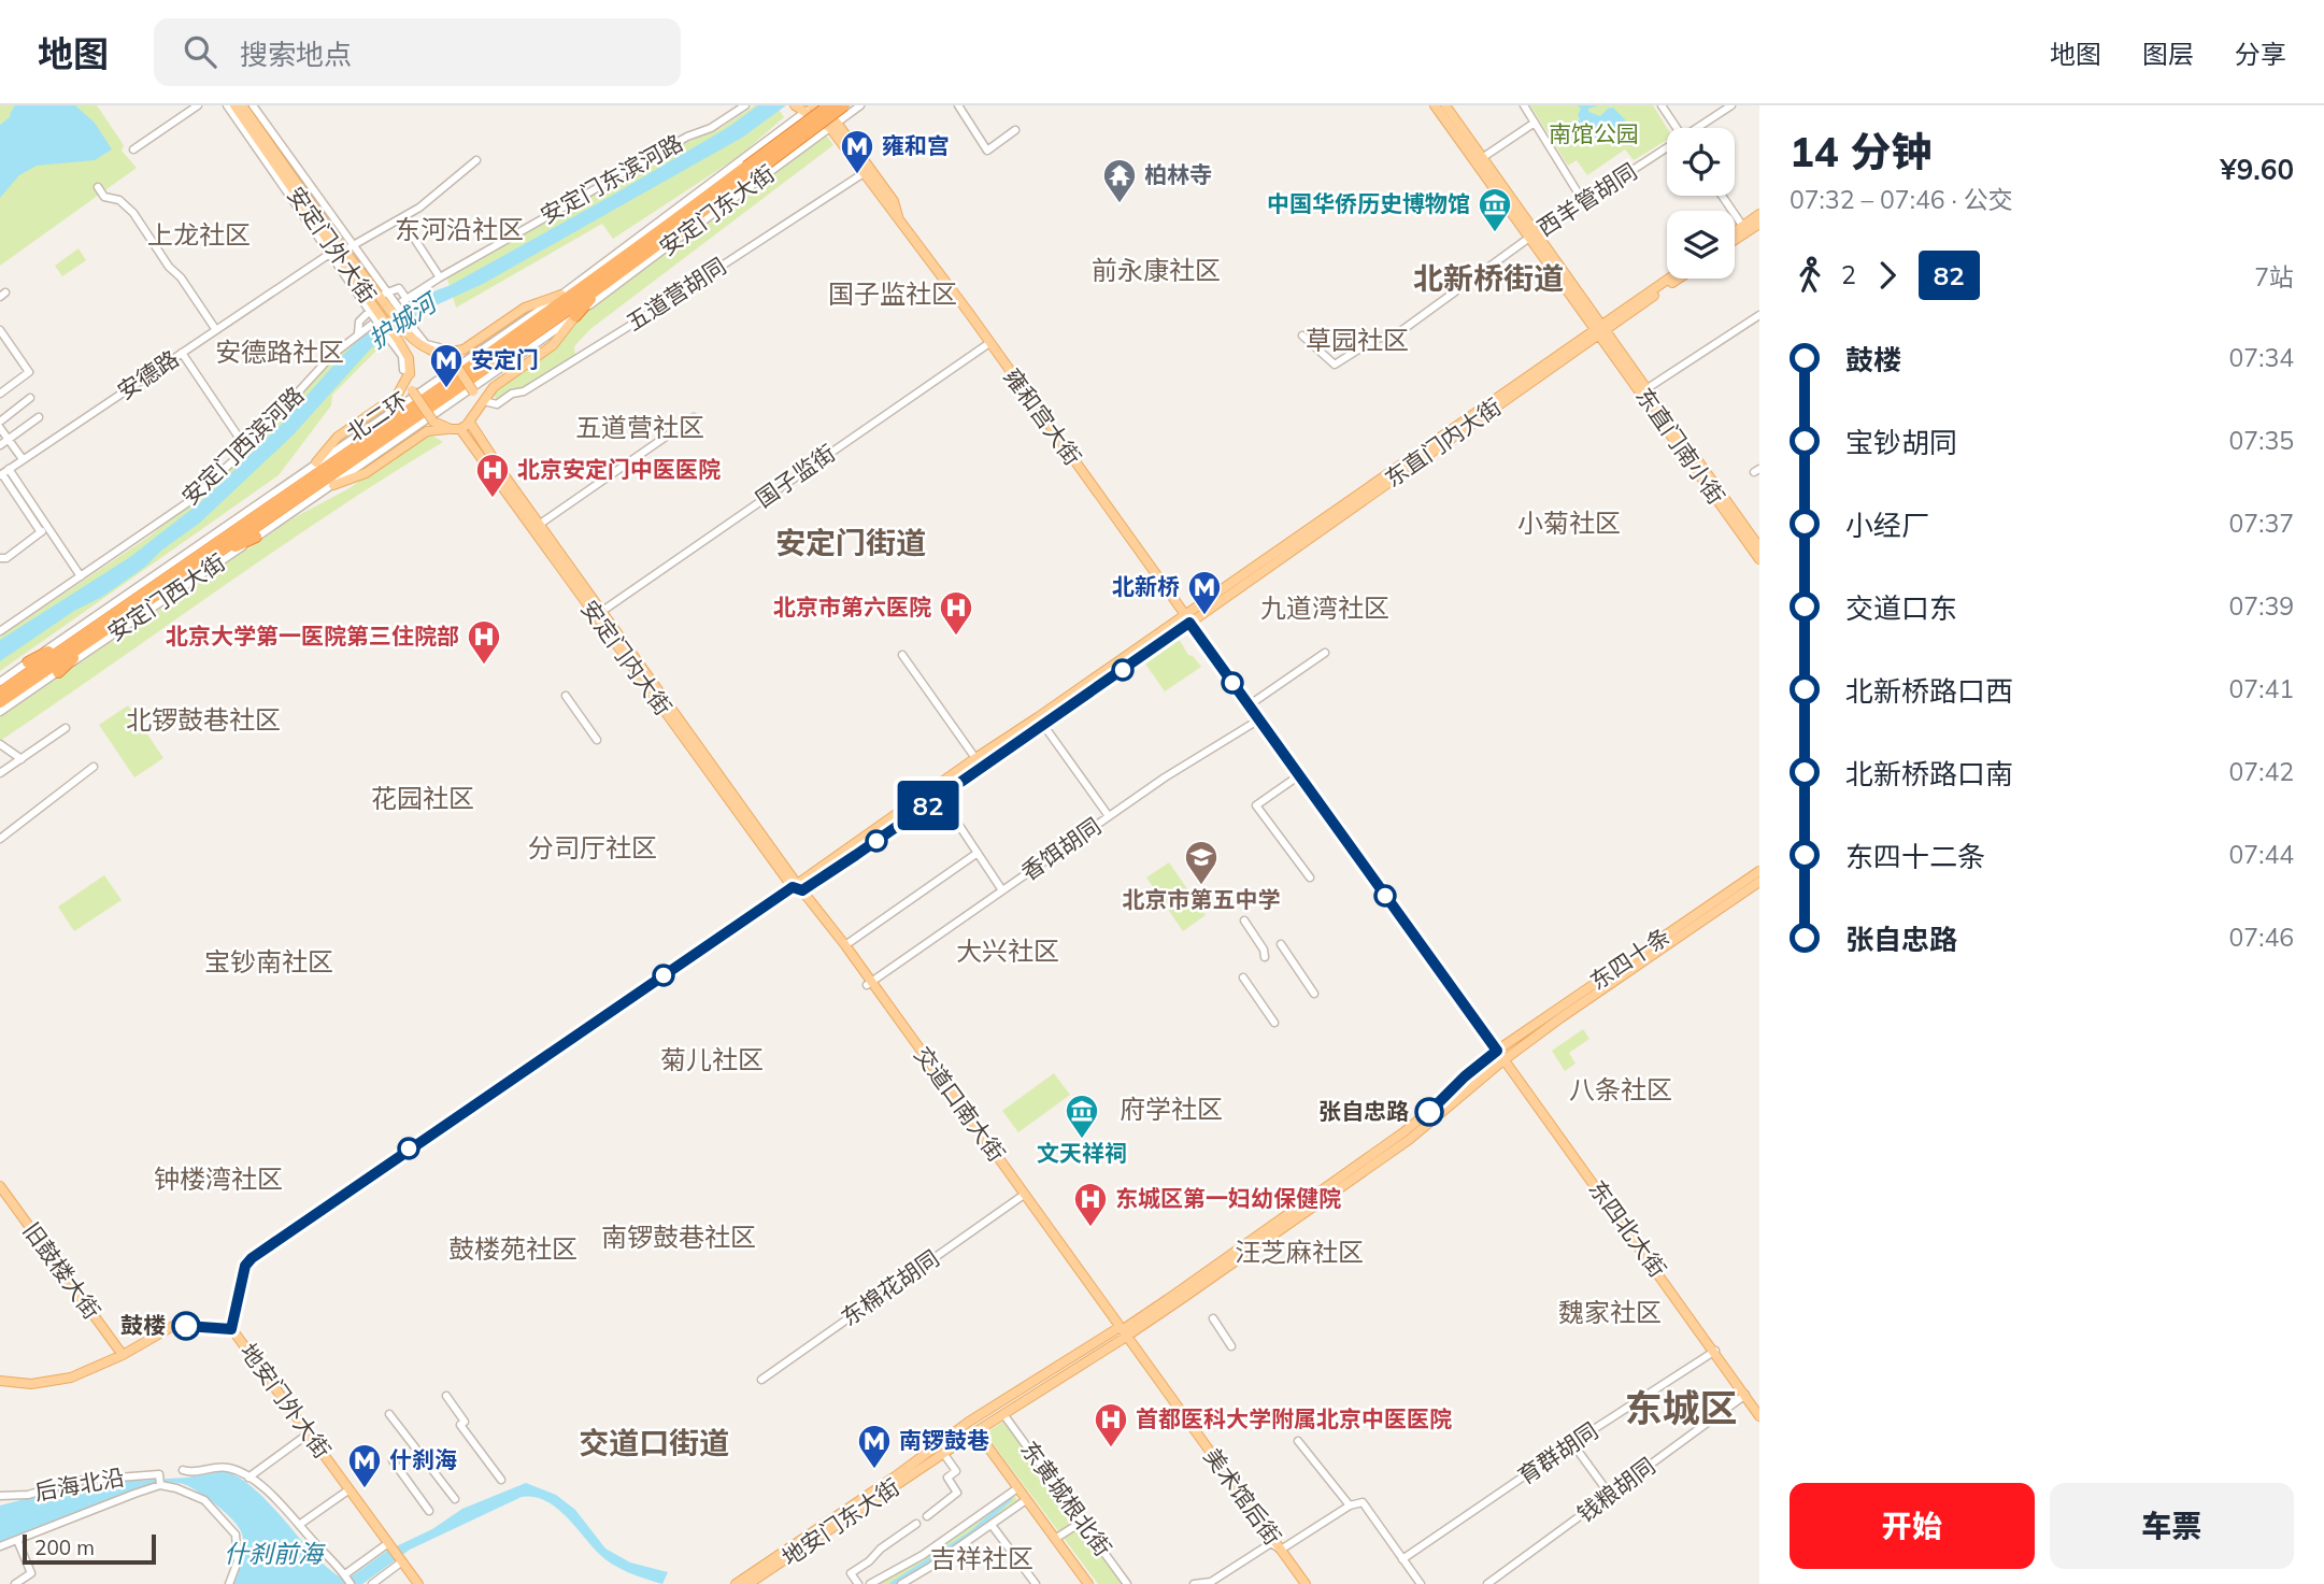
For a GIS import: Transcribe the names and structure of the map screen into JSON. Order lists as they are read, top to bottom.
{
  "streets": {
    "highway": ["北二环"],
    "main road": [
      "安定门外大街",
      "雍和宫大街",
      "东直门内大街",
      "东直门南小街",
      "安定门内大街",
      "东四十条",
      "交道口南大街",
      "东四北大街",
      "旧鼓楼大街",
      "地安门外大街",
      "美术馆后街",
      "地安门东大街"
    ],
    "street": [
      "安定门东滨河路",
      "西羊管胡同",
      "安定门东大街",
      "五道营胡同",
      "安德路",
      "安定门西滨河路",
      "国子监街",
      "安定门西大街",
      "香饵胡同",
      "东棉花胡同",
      "育群胡同",
      "后海北沿",
      "钱粮胡同",
      "东黄城根北街"
    ]
  },
  "crossings": [
    ["安定门东滨河路", "安定门西滨河路"],
    ["安定门东大街", "雍和宫大街"],
    ["安定门东大街", "安定门西大街"],
    ["安定门外大街", "五道营胡同"],
    ["安定门外大街", "安德路"],
    ["安定门外大街", "安定门内大街"],
    ["五道营胡同", "雍和宫大街"],
    ["雍和宫大街", "东直门内大街"],
    ["雍和宫大街", "国子监街"],
    ["雍和宫大街", "东四北大街"],
    ["东直门内大街", "东直门南小街"],
    ["东直门内大街", "东四北大街"],
    ["国子监街", "安定门内大街"],
    ["安定门内大街", "交道口南大街"],
    ["香饵胡同", "交道口南大街"],
    ["香饵胡同", "东四北大街"],
    ["东四十条", "东四北大街"],
    ["交道口南大街", "东棉花胡同"],
    ["交道口南大街", "美术馆后街"],
    ["交道口南大街", "地安门东大街"],
    ["东四北大街", "育群胡同"],
    ["东四北大街", "钱粮胡同"],
    ["美术馆后街", "地安门东大街"],
    ["东黄城根北街", "地安门东大街"]
  ],
  "districts": [
    "东河沿社区",
    "上龙社区",
    "前永康社区",
    "北新桥街道",
    "国子监社区",
    "草园社区",
    "安德路社区",
    "五道营社区",
    "小菊社区",
    "安定门街道",
    "九道湾社区",
    "北锣鼓巷社区",
    "花园社区",
    "分司厅社区",
    "大兴社区",
    "宝钞南社区",
    "菊儿社区",
    "八条社区",
    "府学社区",
    "钟楼湾社区",
    "南锣鼓巷社区",
    "鼓楼苑社区",
    "汪芝麻社区",
    "魏家社区",
    "东城区",
    "交道口街道",
    "吉祥社区"
  ],
  "water": ["护城河", "什刹前海"],
  "parks": ["南馆公园"],
  "places": {
    "metro station": [
      "雍和宫",
      "安定门",
      "北新桥",
      "南锣鼓巷",
      "什刹海"
    ],
    "temple": ["柏林寺"],
    "museum": ["中国华侨历史博物馆", "文天祥祠"],
    "hospital": [
      "北京安定门中医医院",
      "北京市第六医院",
      "北京大学第一医院第三住院部",
      "东城区第一妇幼保健院",
      "首都医科大学附属北京中医医院"
    ],
    "school or university": ["北京市第五中学"],
    "other": ["张自忠路", "鼓楼"]
  },
  "lines": ["bus line 82"],
  "scale_bar": "200 m",
  "page": {
    "header": "地图",
    "search": "搜索地点",
    "nav": ["地图", "图层", "分享"],
    "on_map": "82",
    "heading": ["14 分钟", "07:32 – 07:46 · 公交", "¥9.60"],
    "legs": ["2", "82", "7站"],
    "list": [
      {
        "name": "鼓楼",
        "value": "07:34"
      },
      {
        "name": "宝钞胡同",
        "value": "07:35"
      },
      {
        "name": "小经厂",
        "value": "07:37"
      },
      {
        "name": "交道口东",
        "value": "07:39"
      },
      {
        "name": "北新桥路口西",
        "value": "07:41"
      },
      {
        "name": "北新桥路口南",
        "value": "07:42"
      },
      {
        "name": "东四十二条",
        "value": "07:44"
      },
      {
        "name": "张自忠路",
        "value": "07:46"
      }
    ],
    "buttons": ["开始", "车票"],
    "scale": "200 m"
  }
}
